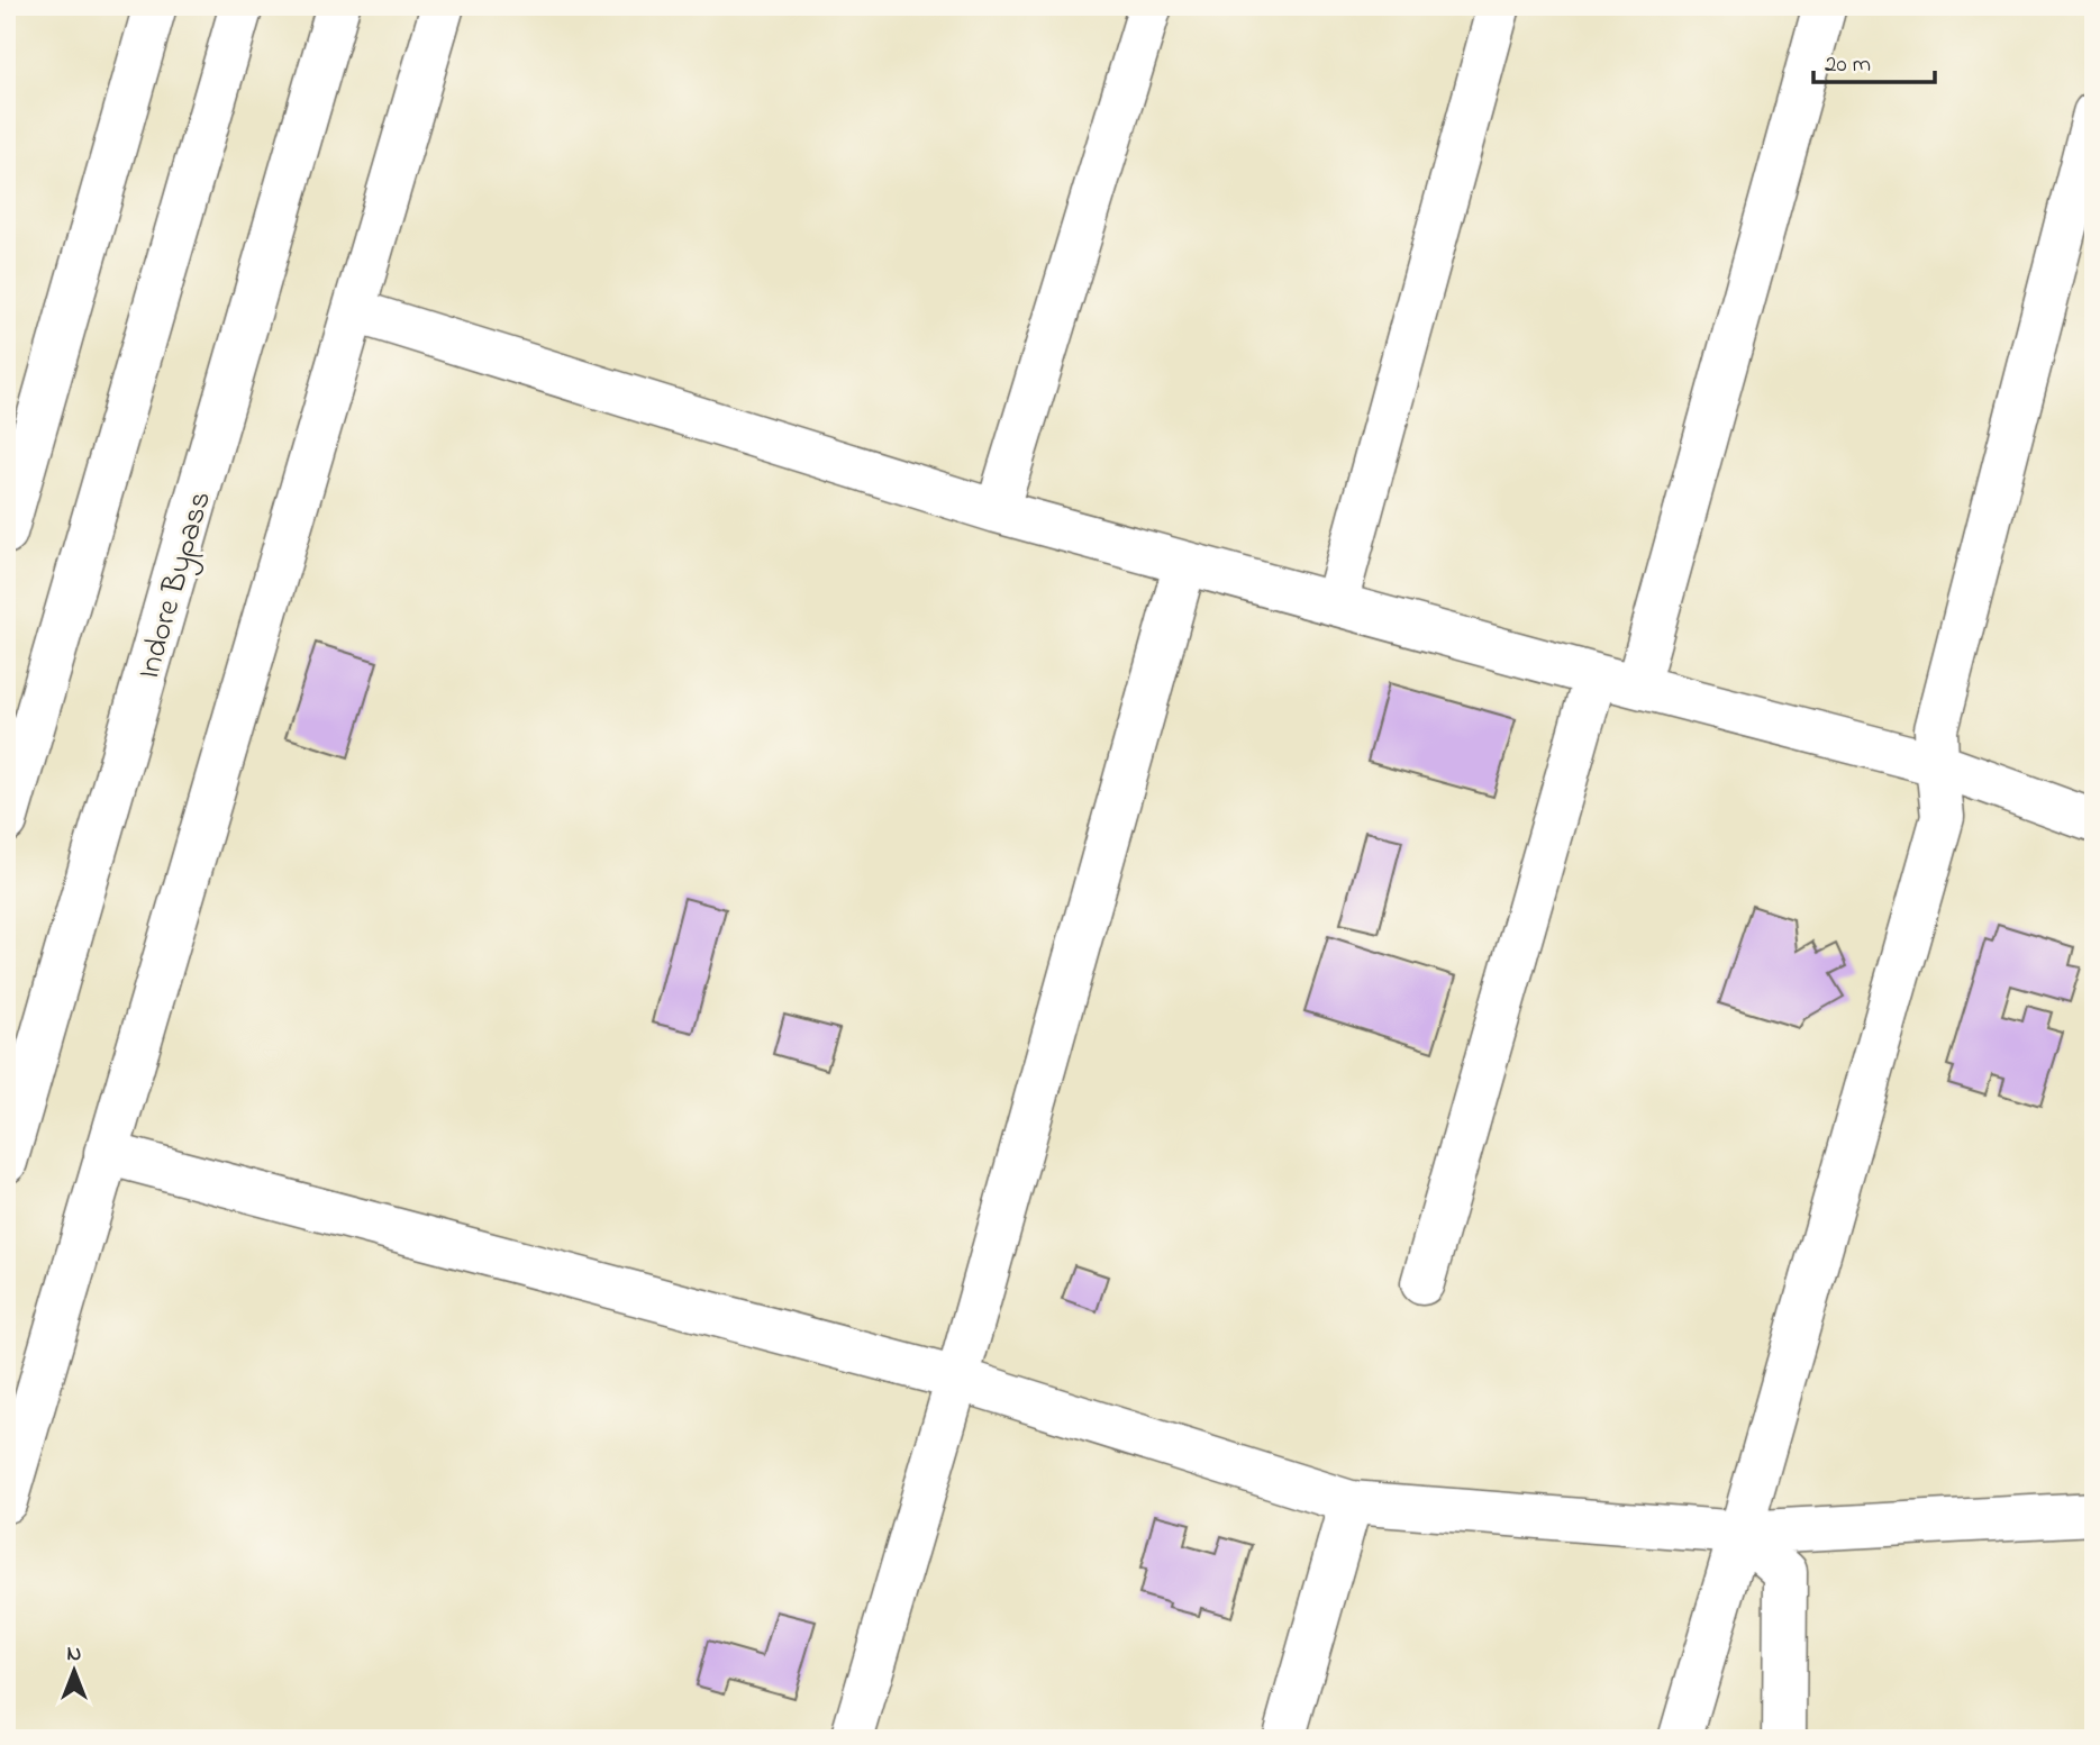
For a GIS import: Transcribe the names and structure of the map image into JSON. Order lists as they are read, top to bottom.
{
  "streets": {
    "main road": ["Indore Bypass"]
  },
  "scale_bar": "20 m",
  "north": "top"
}
